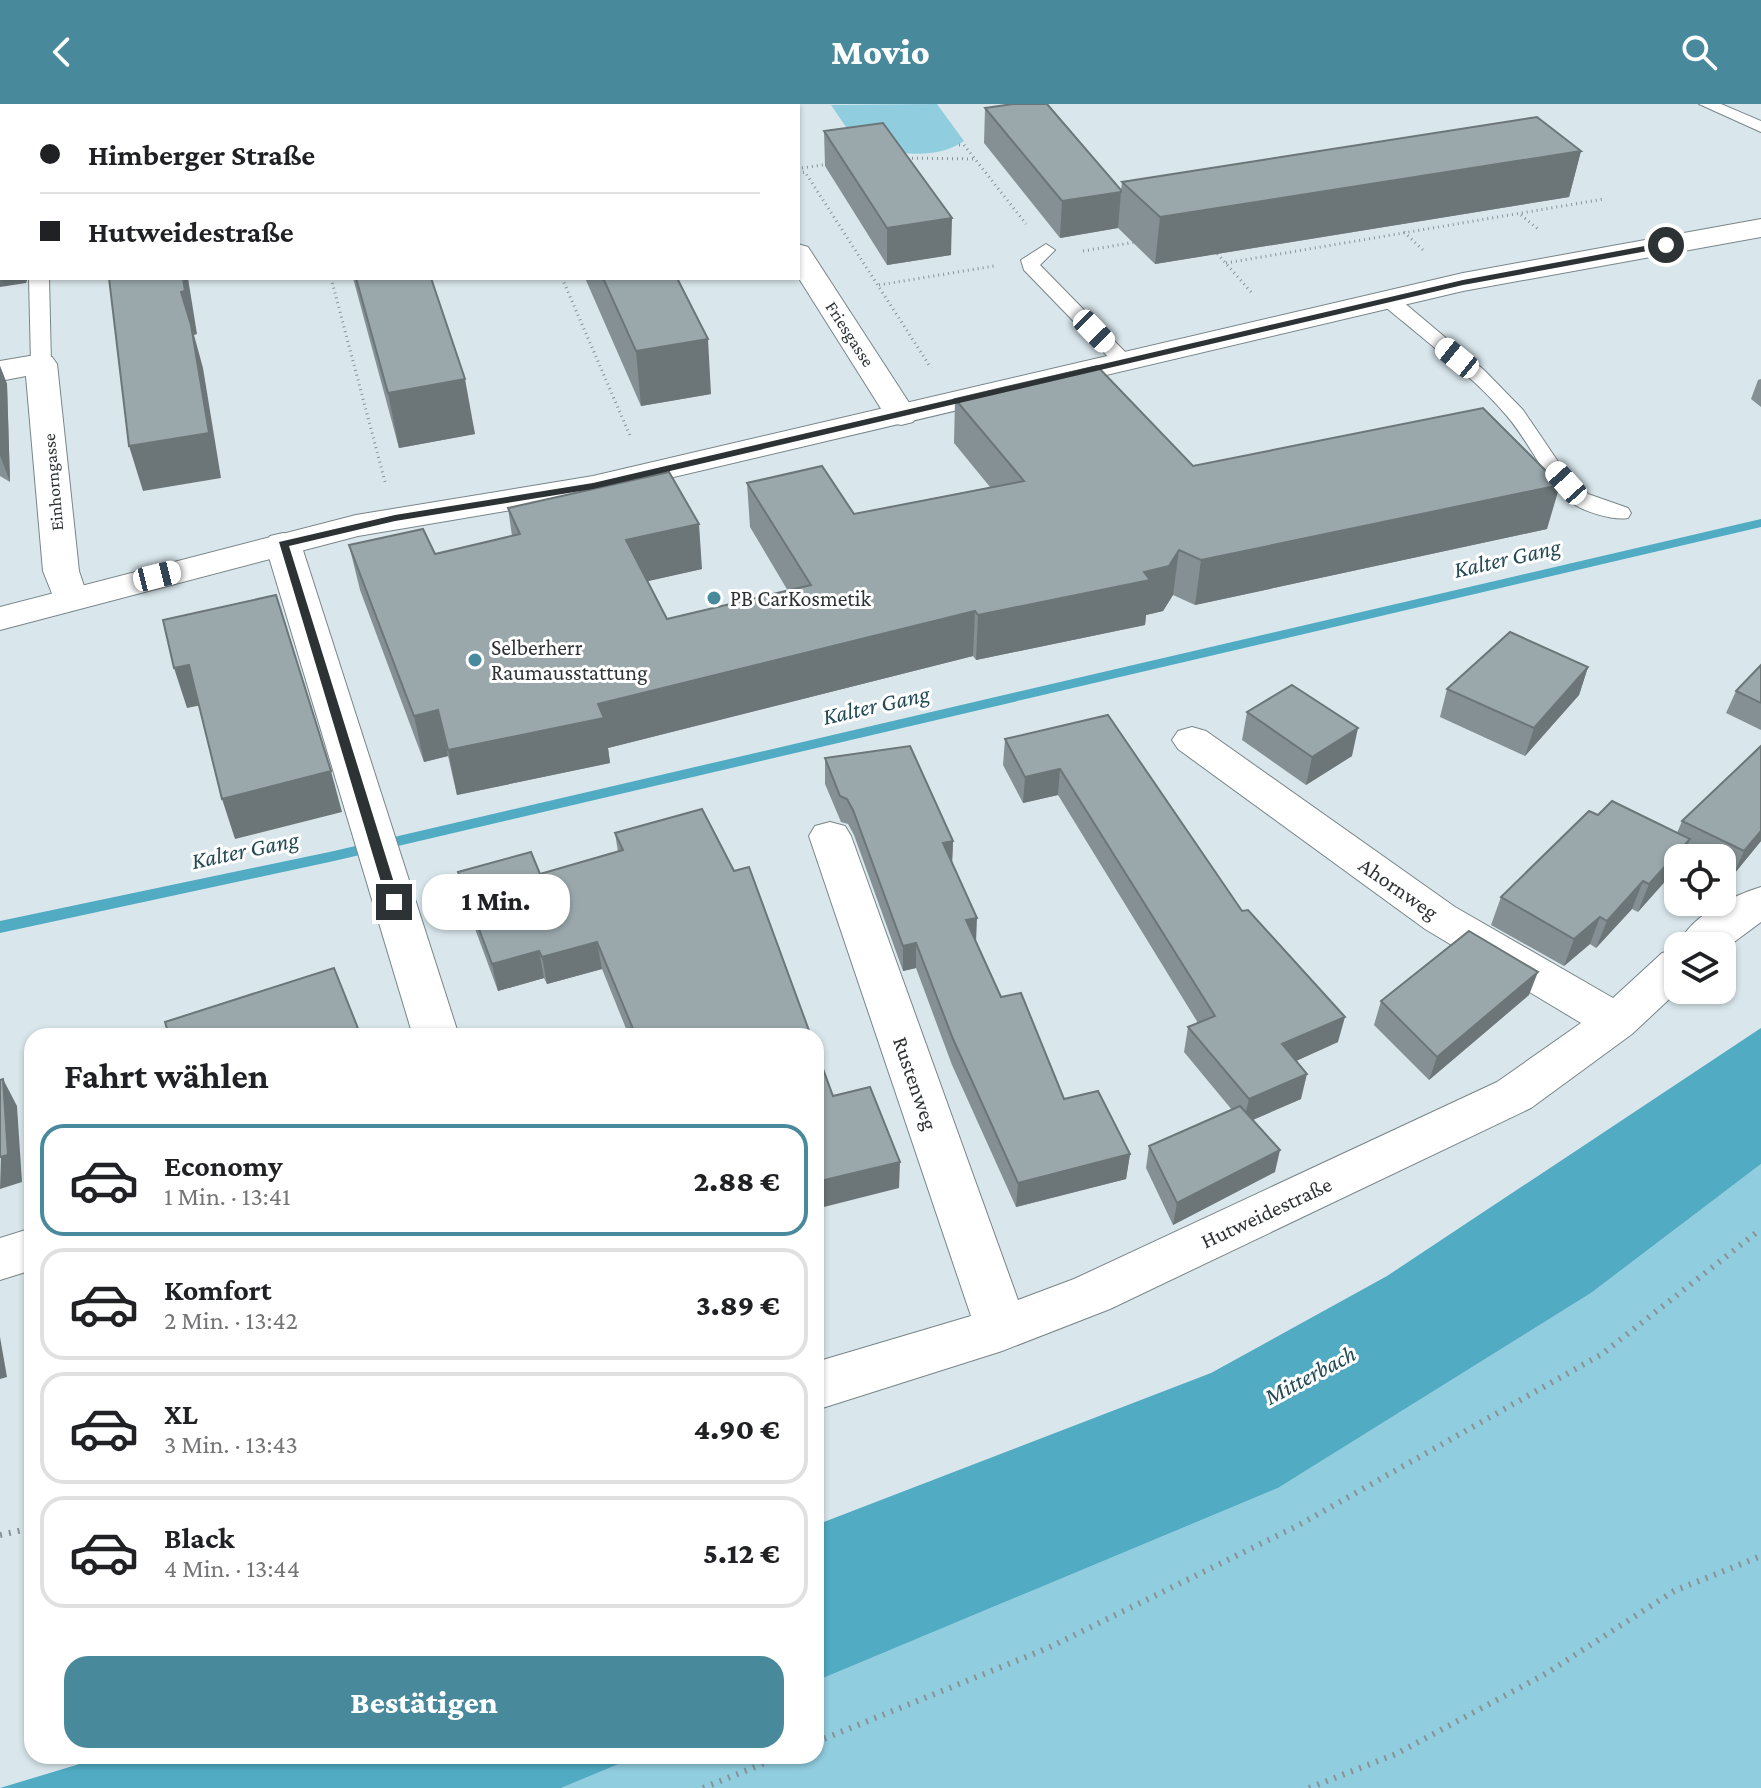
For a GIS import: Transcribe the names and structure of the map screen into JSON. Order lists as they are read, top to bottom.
{
  "streets": {
    "street": [
      "Friesgasse",
      "Einhorngasse",
      "Ahornweg",
      "Rustenweg",
      "Hutweidestraße"
    ]
  },
  "crossings": [
    ["Ahornweg", "Hutweidestraße"],
    ["Rustenweg", "Hutweidestraße"]
  ],
  "water": ["Kalter Gang", "Mitterbach"],
  "places": ["PB CarKosmetik", "Selberherr Raumausstattung"],
  "page": {
    "header": "Movio",
    "banner": ["Himberger Straße", "Hutweidestraße"],
    "bubble": "1 Min.",
    "heading": "Fahrt wählen",
    "list": [
      {
        "name": "Economy",
        "note": "1 Min. · 13:41",
        "value": "2.88 €"
      },
      {
        "name": "Komfort",
        "note": "2 Min. · 13:42",
        "value": "3.89 €"
      },
      {
        "name": "XL",
        "note": "3 Min. · 13:43",
        "value": "4.90 €"
      },
      {
        "name": "Black",
        "note": "4 Min. · 13:44",
        "value": "5.12 €"
      }
    ],
    "buttons": "Bestätigen"
  }
}
